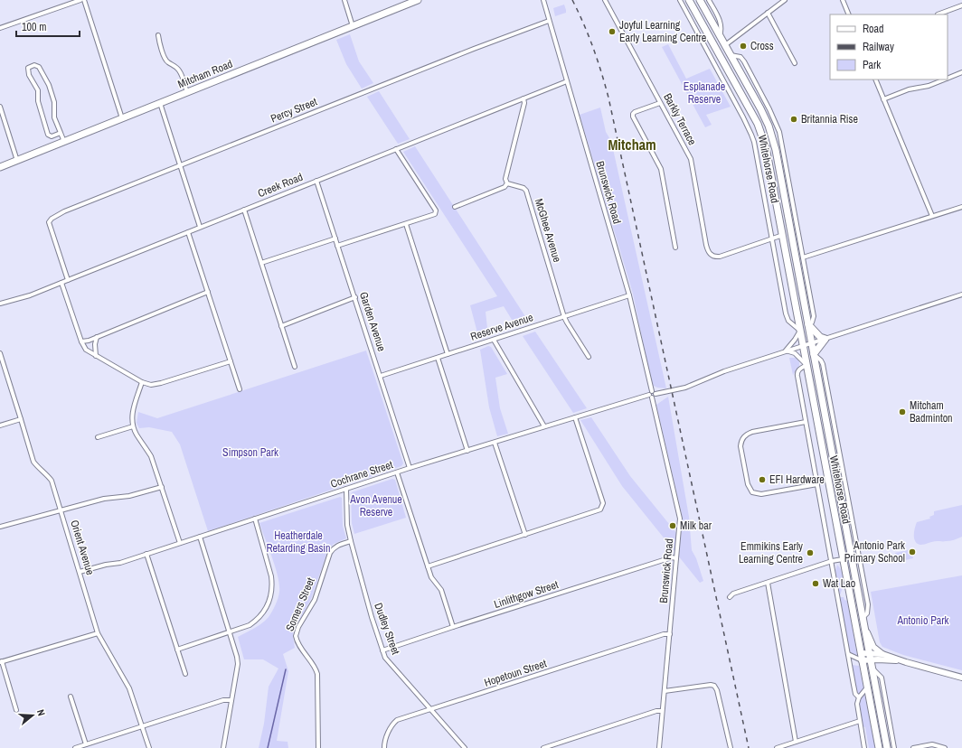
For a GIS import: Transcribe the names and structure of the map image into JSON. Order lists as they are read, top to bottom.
{
  "streets": {
    "main road": ["Mitcham Road", "Whitehorse Road"],
    "street": [
      "Percy Street",
      "Barkly Terrace",
      "Creek Road",
      "Brunswick Road",
      "McGhee Avenue",
      "Garden Avenue",
      "Reserve Avenue",
      "Cochrane Street",
      "Orient Avenue",
      "Linlithgow Street",
      "Somers Street",
      "Dudley Street",
      "Hopetoun Street"
    ]
  },
  "crossings": [
    ["Percy Street", "Creek Road"],
    ["Percy Street", "Brunswick Road"],
    ["Barkly Terrace", "Whitehorse Road"],
    ["Whitehorse Road", "Cochrane Street"],
    ["Creek Road", "Brunswick Road"],
    ["Creek Road", "Garden Avenue"],
    ["Brunswick Road", "Reserve Avenue"],
    ["Brunswick Road", "Cochrane Street"],
    ["Brunswick Road", "Linlithgow Street"],
    ["Brunswick Road", "Hopetoun Street"],
    ["McGhee Avenue", "Reserve Avenue"],
    ["Garden Avenue", "Reserve Avenue"],
    ["Garden Avenue", "Cochrane Street"],
    ["Cochrane Street", "Orient Avenue"],
    ["Cochrane Street", "Dudley Street"],
    ["Linlithgow Street", "Dudley Street"],
    ["Somers Street", "Dudley Street"],
    ["Dudley Street", "Hopetoun Street"]
  ],
  "districts": ["Mitcham"],
  "parks": [
    "Esplanade Reserve",
    "Simpson Park",
    "Avon Avenue Reserve",
    "Heatherdale Retarding Basin",
    "Antonio Park"
  ],
  "places": [
    "Joyful Learning Early Learning Centre",
    "Cross",
    "Britannia Rise",
    "Mitcham Badminton",
    "EFI Hardware",
    "Milk bar",
    "Antonio Park Primary School",
    "Emmikins Early Learning Centre",
    "Wat Lao"
  ],
  "legend": ["Road", "Railway", "Park"],
  "scale_bar": "100 m",
  "north": "right"
}
